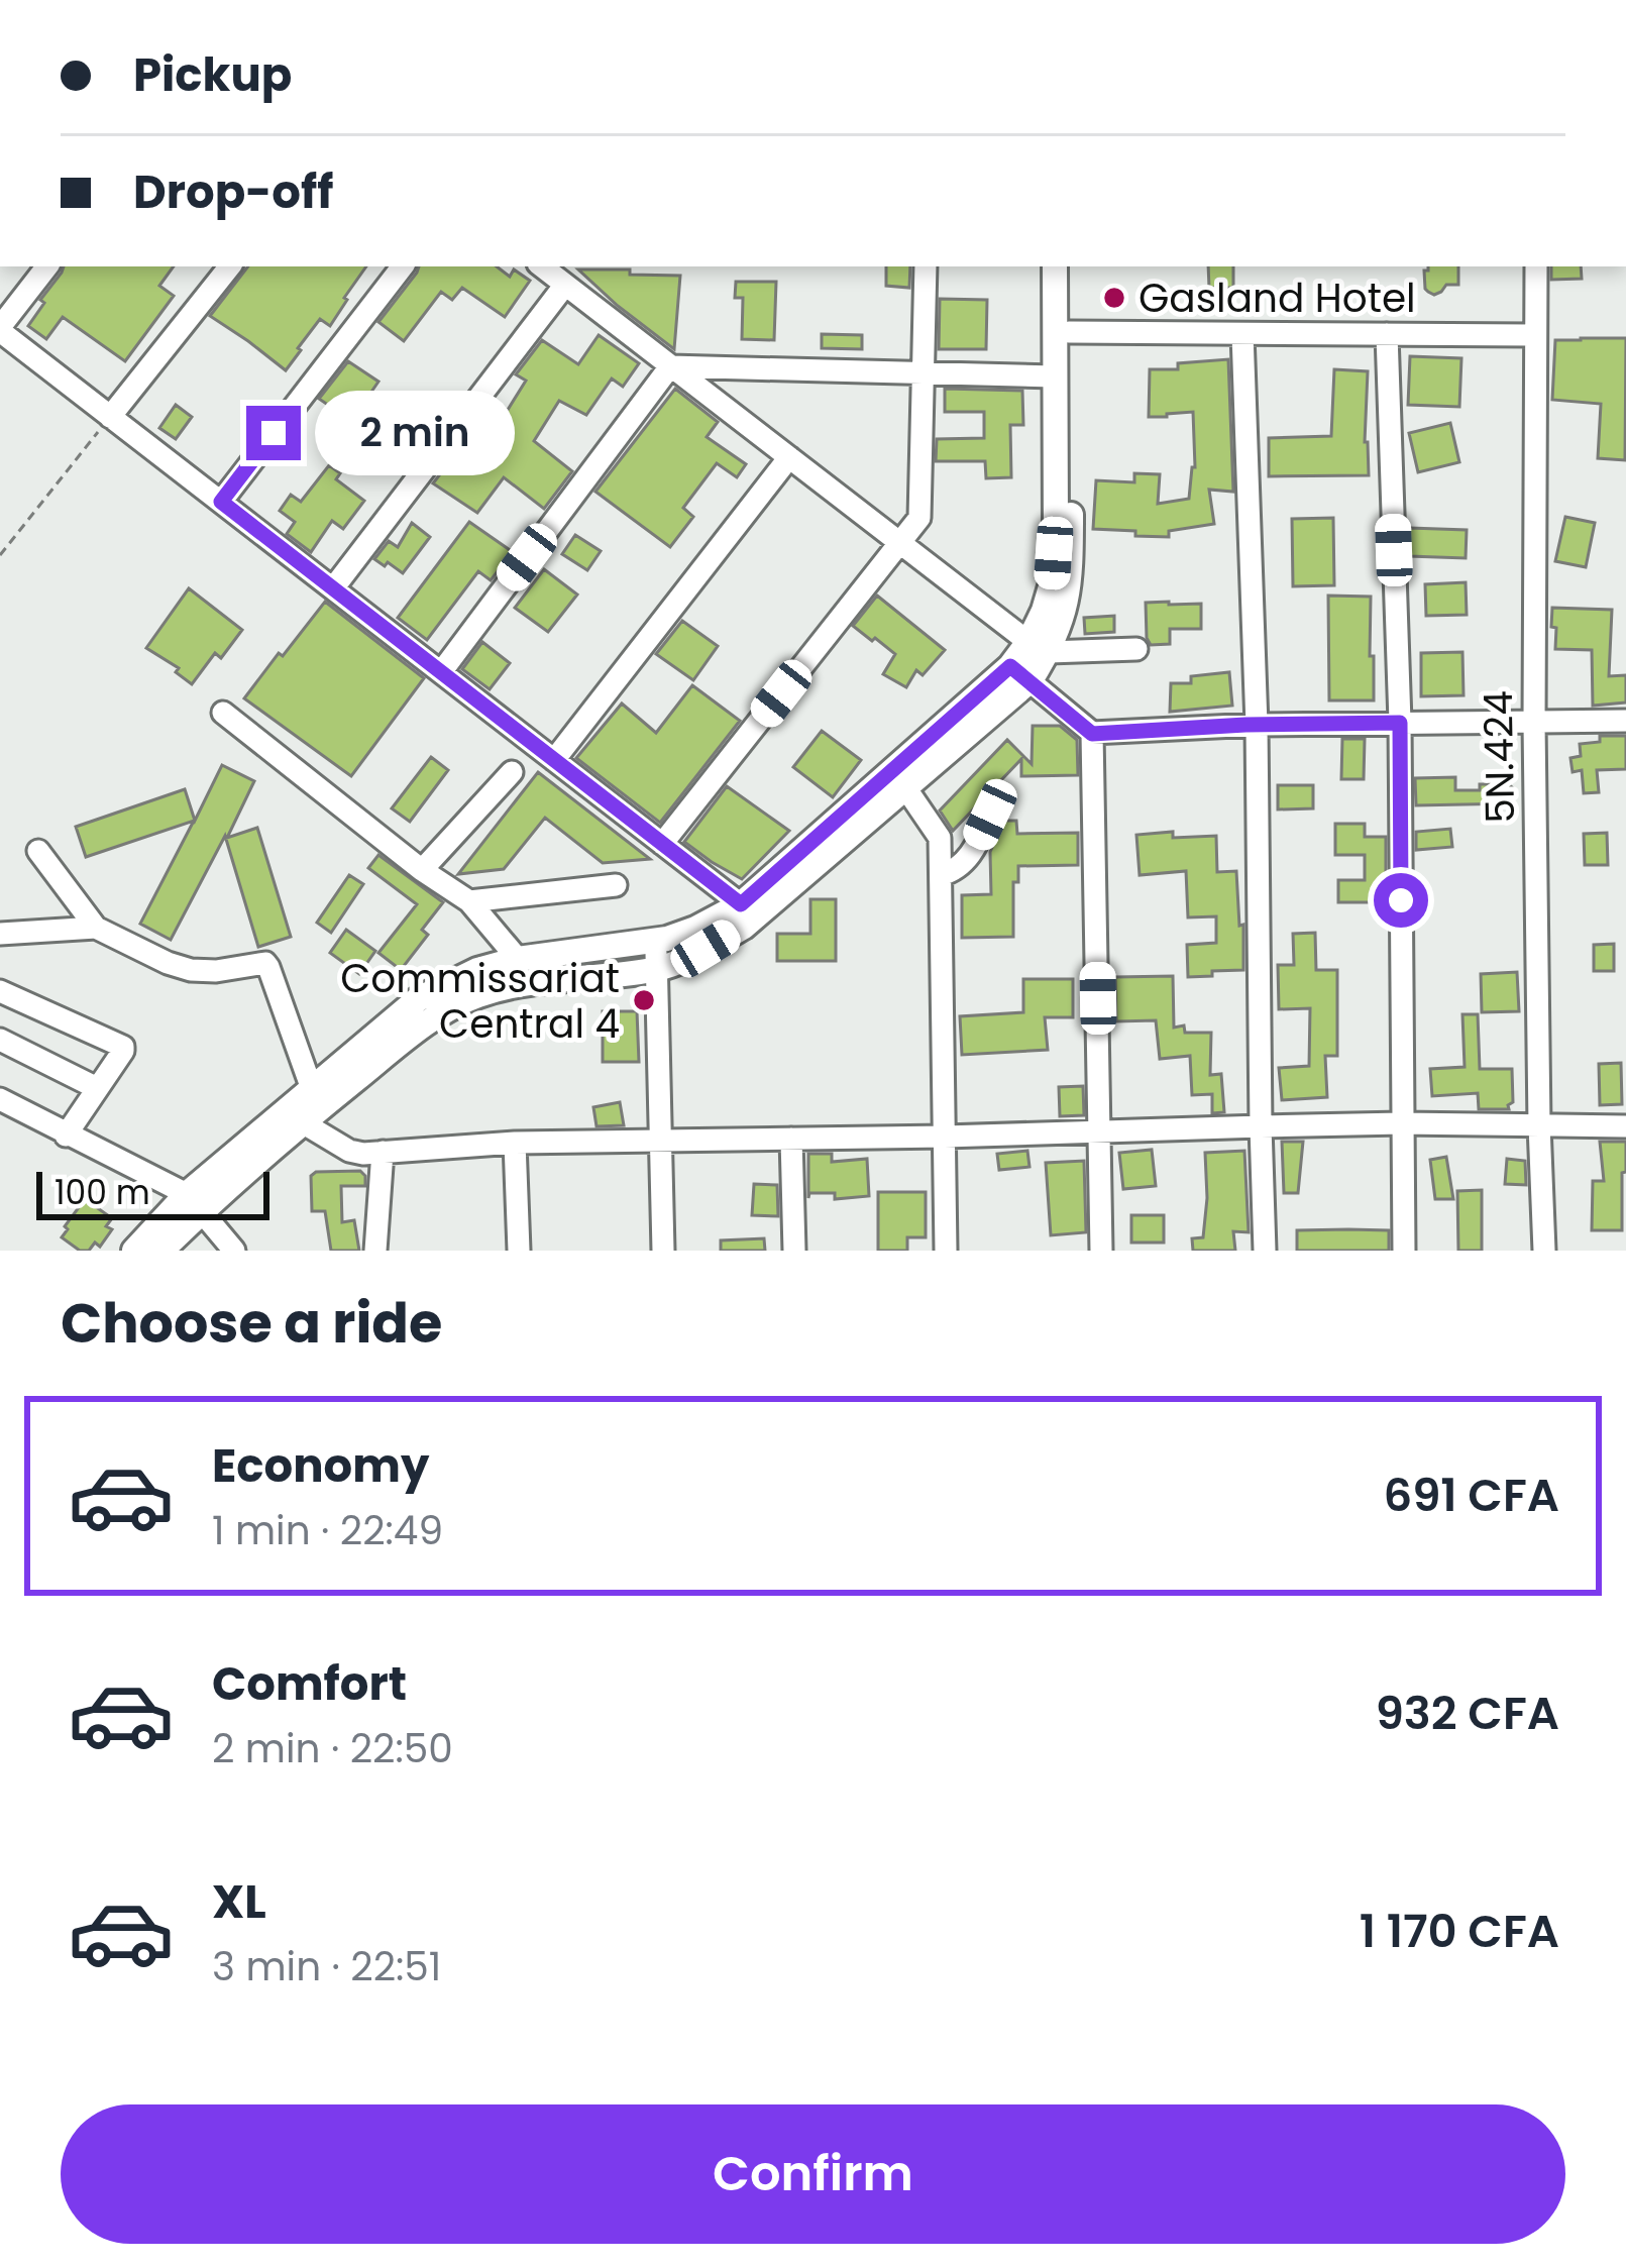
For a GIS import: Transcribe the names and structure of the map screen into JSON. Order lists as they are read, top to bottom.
{
  "streets": {
    "street": ["5N.424"]
  },
  "places": ["Gasland Hotel", "Commissariat Central 4"],
  "scale_bar": "100 m",
  "page": {
    "banner": ["Pickup", "Drop-off"],
    "bubble": "2 min",
    "scale": "100 m",
    "heading": "Choose a ride",
    "list": [
      {
        "name": "Economy",
        "note": "1 min · 22:49",
        "value": "691 CFA"
      },
      {
        "name": "Comfort",
        "note": "2 min · 22:50",
        "value": "932 CFA"
      },
      {
        "name": "XL",
        "note": "3 min · 22:51",
        "value": "1 170 CFA"
      }
    ],
    "buttons": "Confirm"
  }
}
